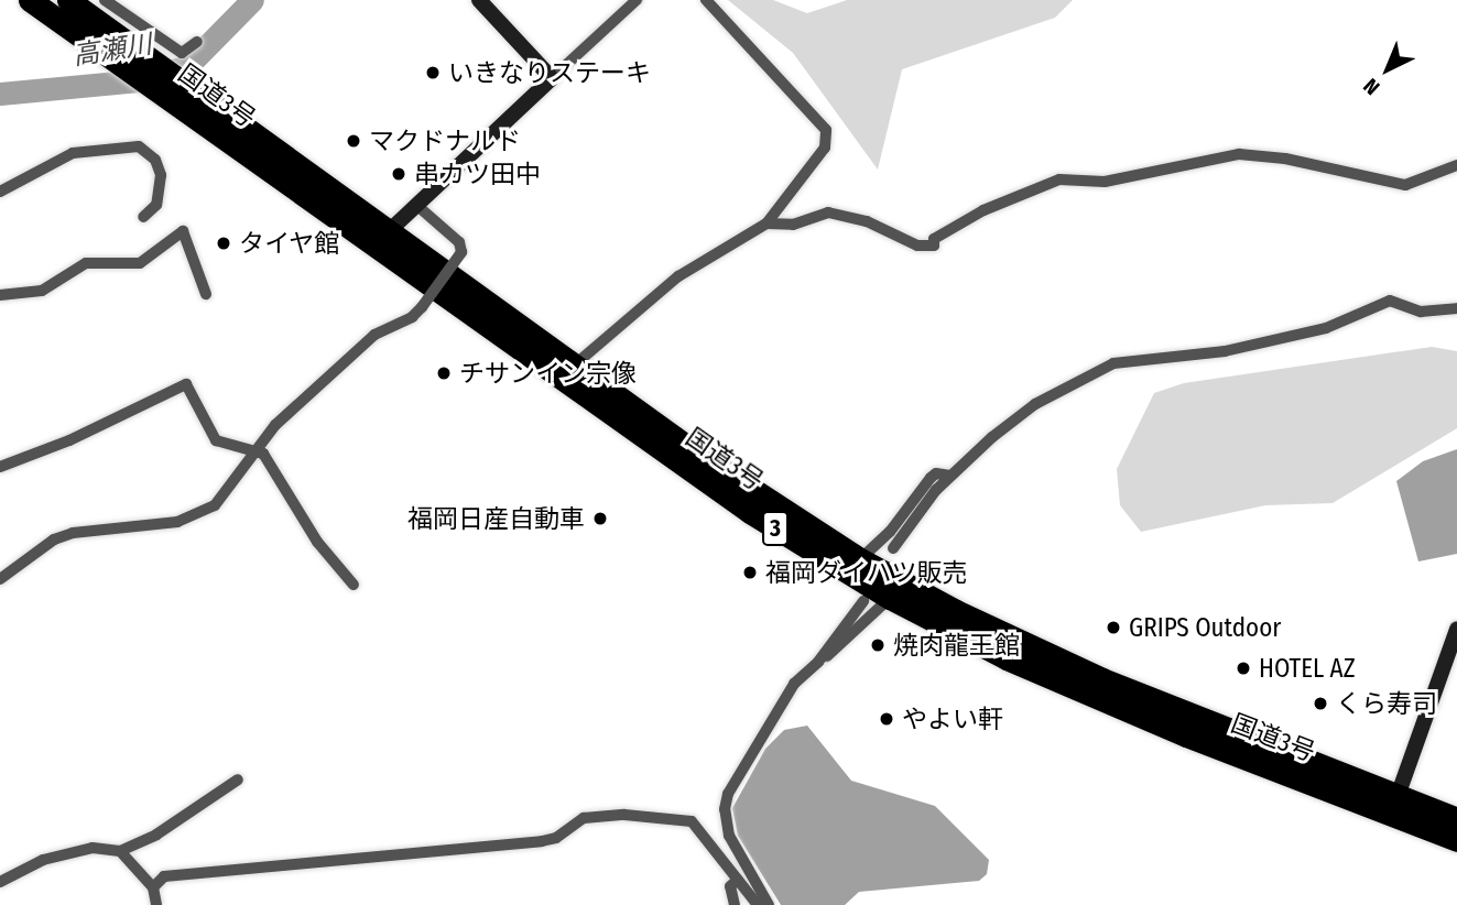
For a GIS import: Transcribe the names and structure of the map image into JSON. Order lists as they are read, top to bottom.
{
  "streets": {
    "highway": ["国道3号", "3"]
  },
  "water": ["高瀬川"],
  "places": [
    "いきなりステーキ",
    "マクドナルド",
    "串カツ田中",
    "タイヤ館",
    "チサンイン宗像",
    "福岡日産自動車",
    "福岡ダイハツ販売",
    "GRIPS Outdoor",
    "焼肉龍王館",
    "HOTEL AZ",
    "くら寿司",
    "やよい軒"
  ],
  "north": "bottom left"
}
